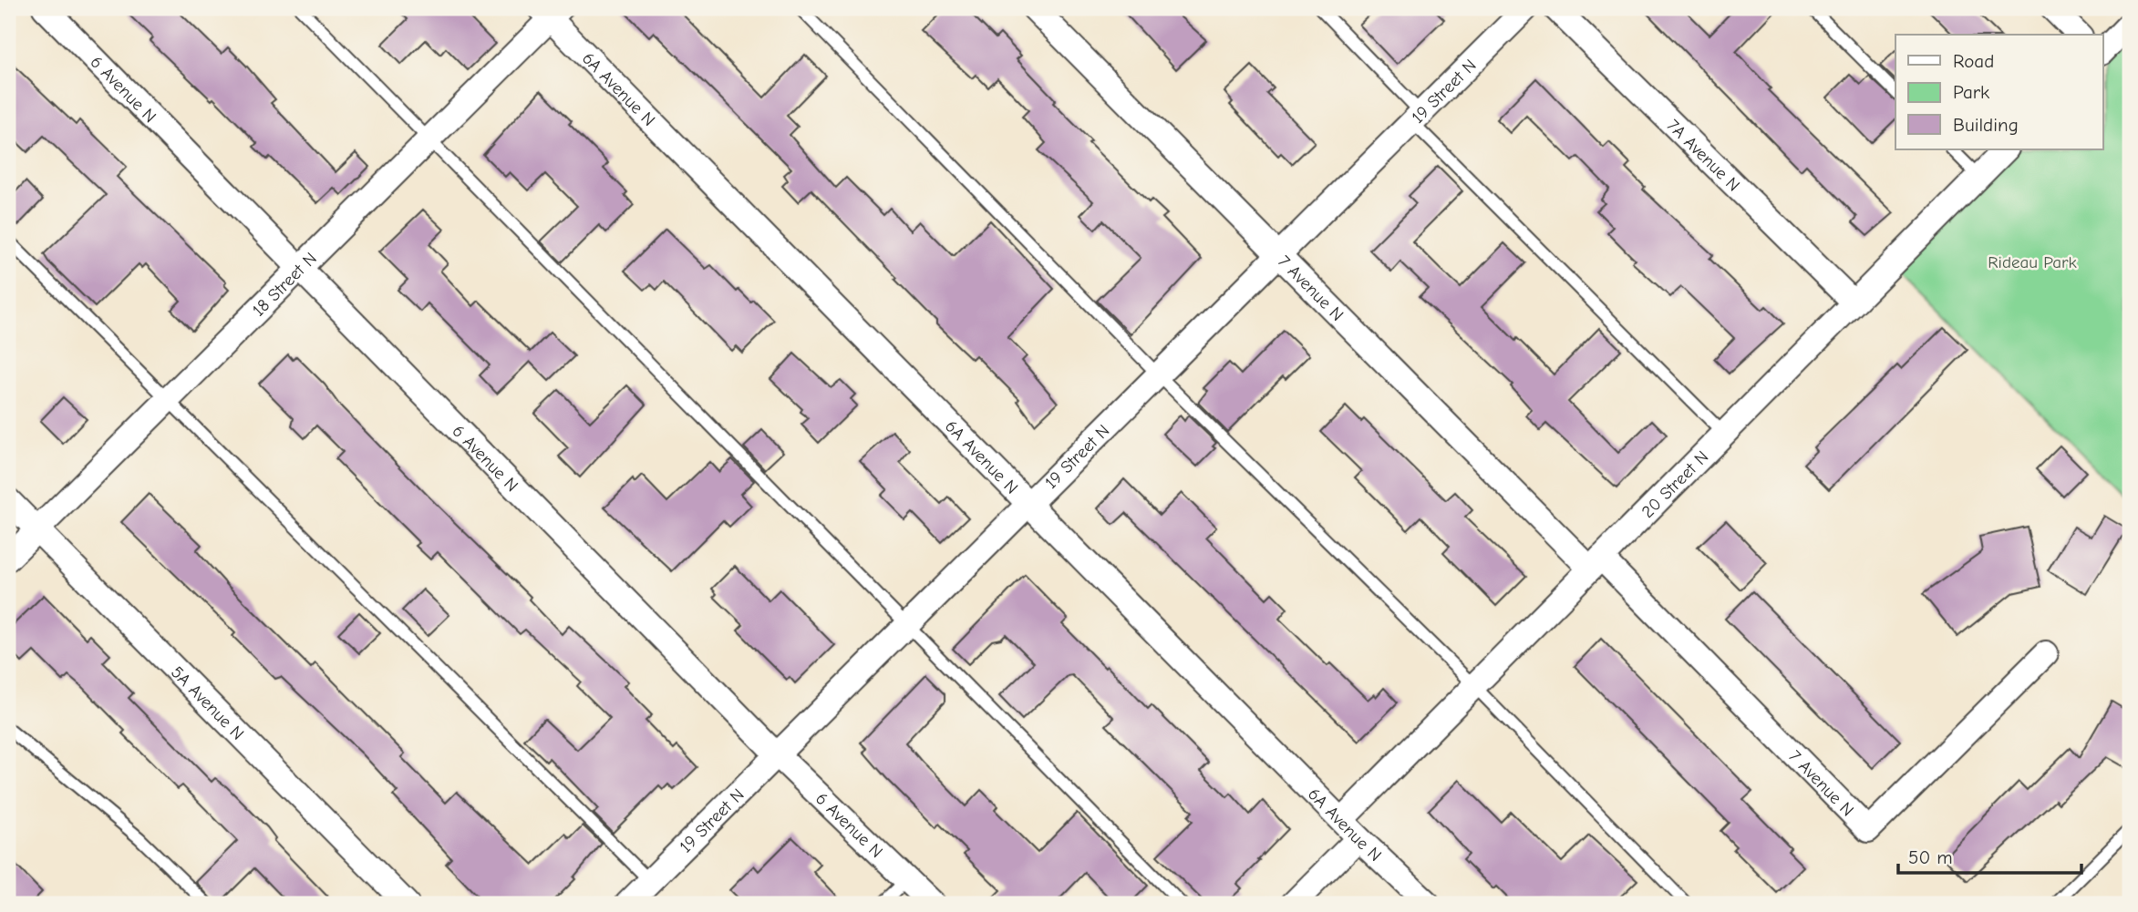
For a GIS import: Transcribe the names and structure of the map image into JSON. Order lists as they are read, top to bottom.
{
  "streets": {
    "street": [
      "6 Avenue N",
      "6A Avenue N",
      "19 Street N",
      "7A Avenue N",
      "18 Street N",
      "7 Avenue N",
      "20 Street N",
      "5A Avenue N"
    ]
  },
  "crossings": [
    ["6 Avenue N", "19 Street N"],
    ["6 Avenue N", "18 Street N"],
    ["6A Avenue N", "19 Street N"],
    ["6A Avenue N", "18 Street N"],
    ["6A Avenue N", "20 Street N"],
    ["19 Street N", "7 Avenue N"],
    ["7A Avenue N", "20 Street N"],
    ["18 Street N", "5A Avenue N"],
    ["7 Avenue N", "20 Street N"]
  ],
  "parks": ["Rideau Park"],
  "legend": ["Road", "Park", "Building"],
  "scale_bar": "50 m"
}
